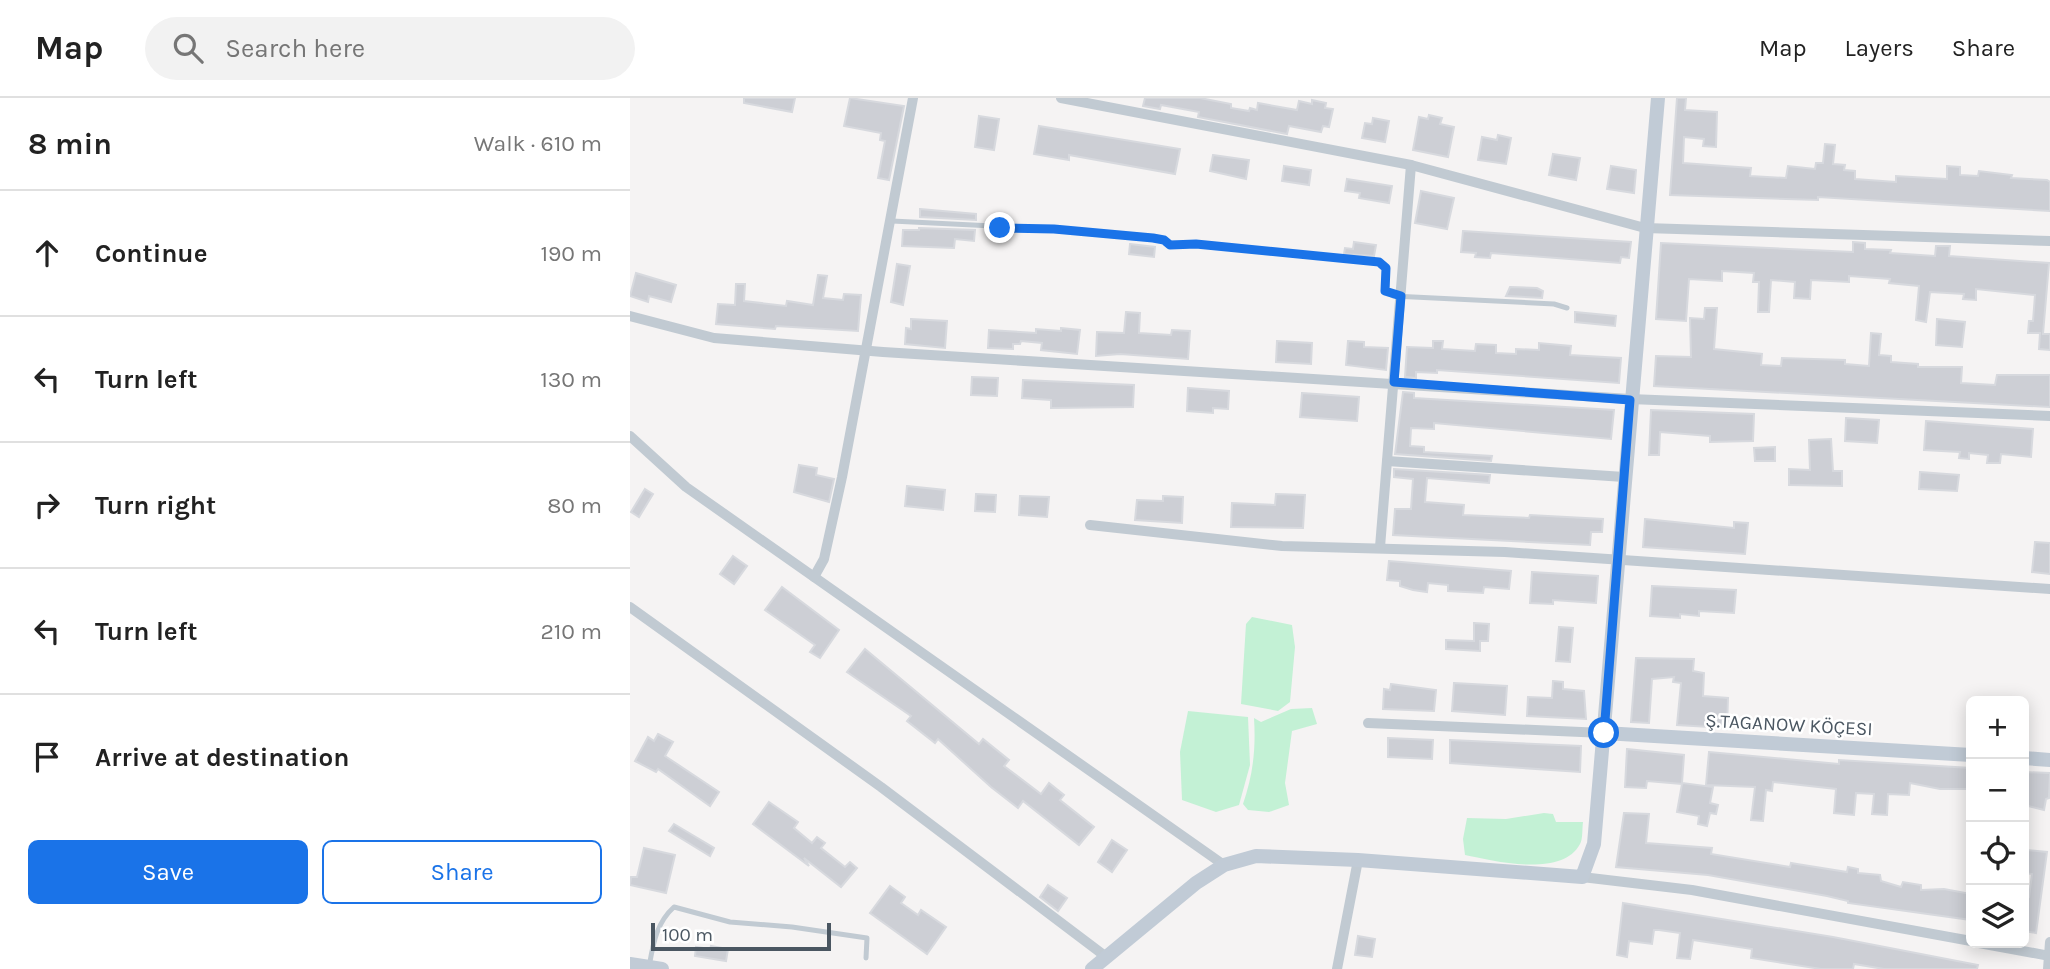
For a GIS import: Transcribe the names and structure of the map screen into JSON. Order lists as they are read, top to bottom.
{
  "streets": {
    "street": ["Ş.TAGANOW KÖÇESI"]
  },
  "scale_bar": "100 m",
  "page": {
    "header": "Map",
    "search": "Search here",
    "nav": ["Map", "Layers", "Share"],
    "heading": ["8 min", "Walk · 610 m"],
    "list": [
      ["Continue", "190 m"],
      ["Turn left", "130 m"],
      ["Turn right", "80 m"],
      ["Turn left", "210 m"],
      "Arrive at destination"
    ],
    "map_buttons": ["+", "−"],
    "buttons": ["Save", "Share"],
    "scale": "100 m"
  }
}
